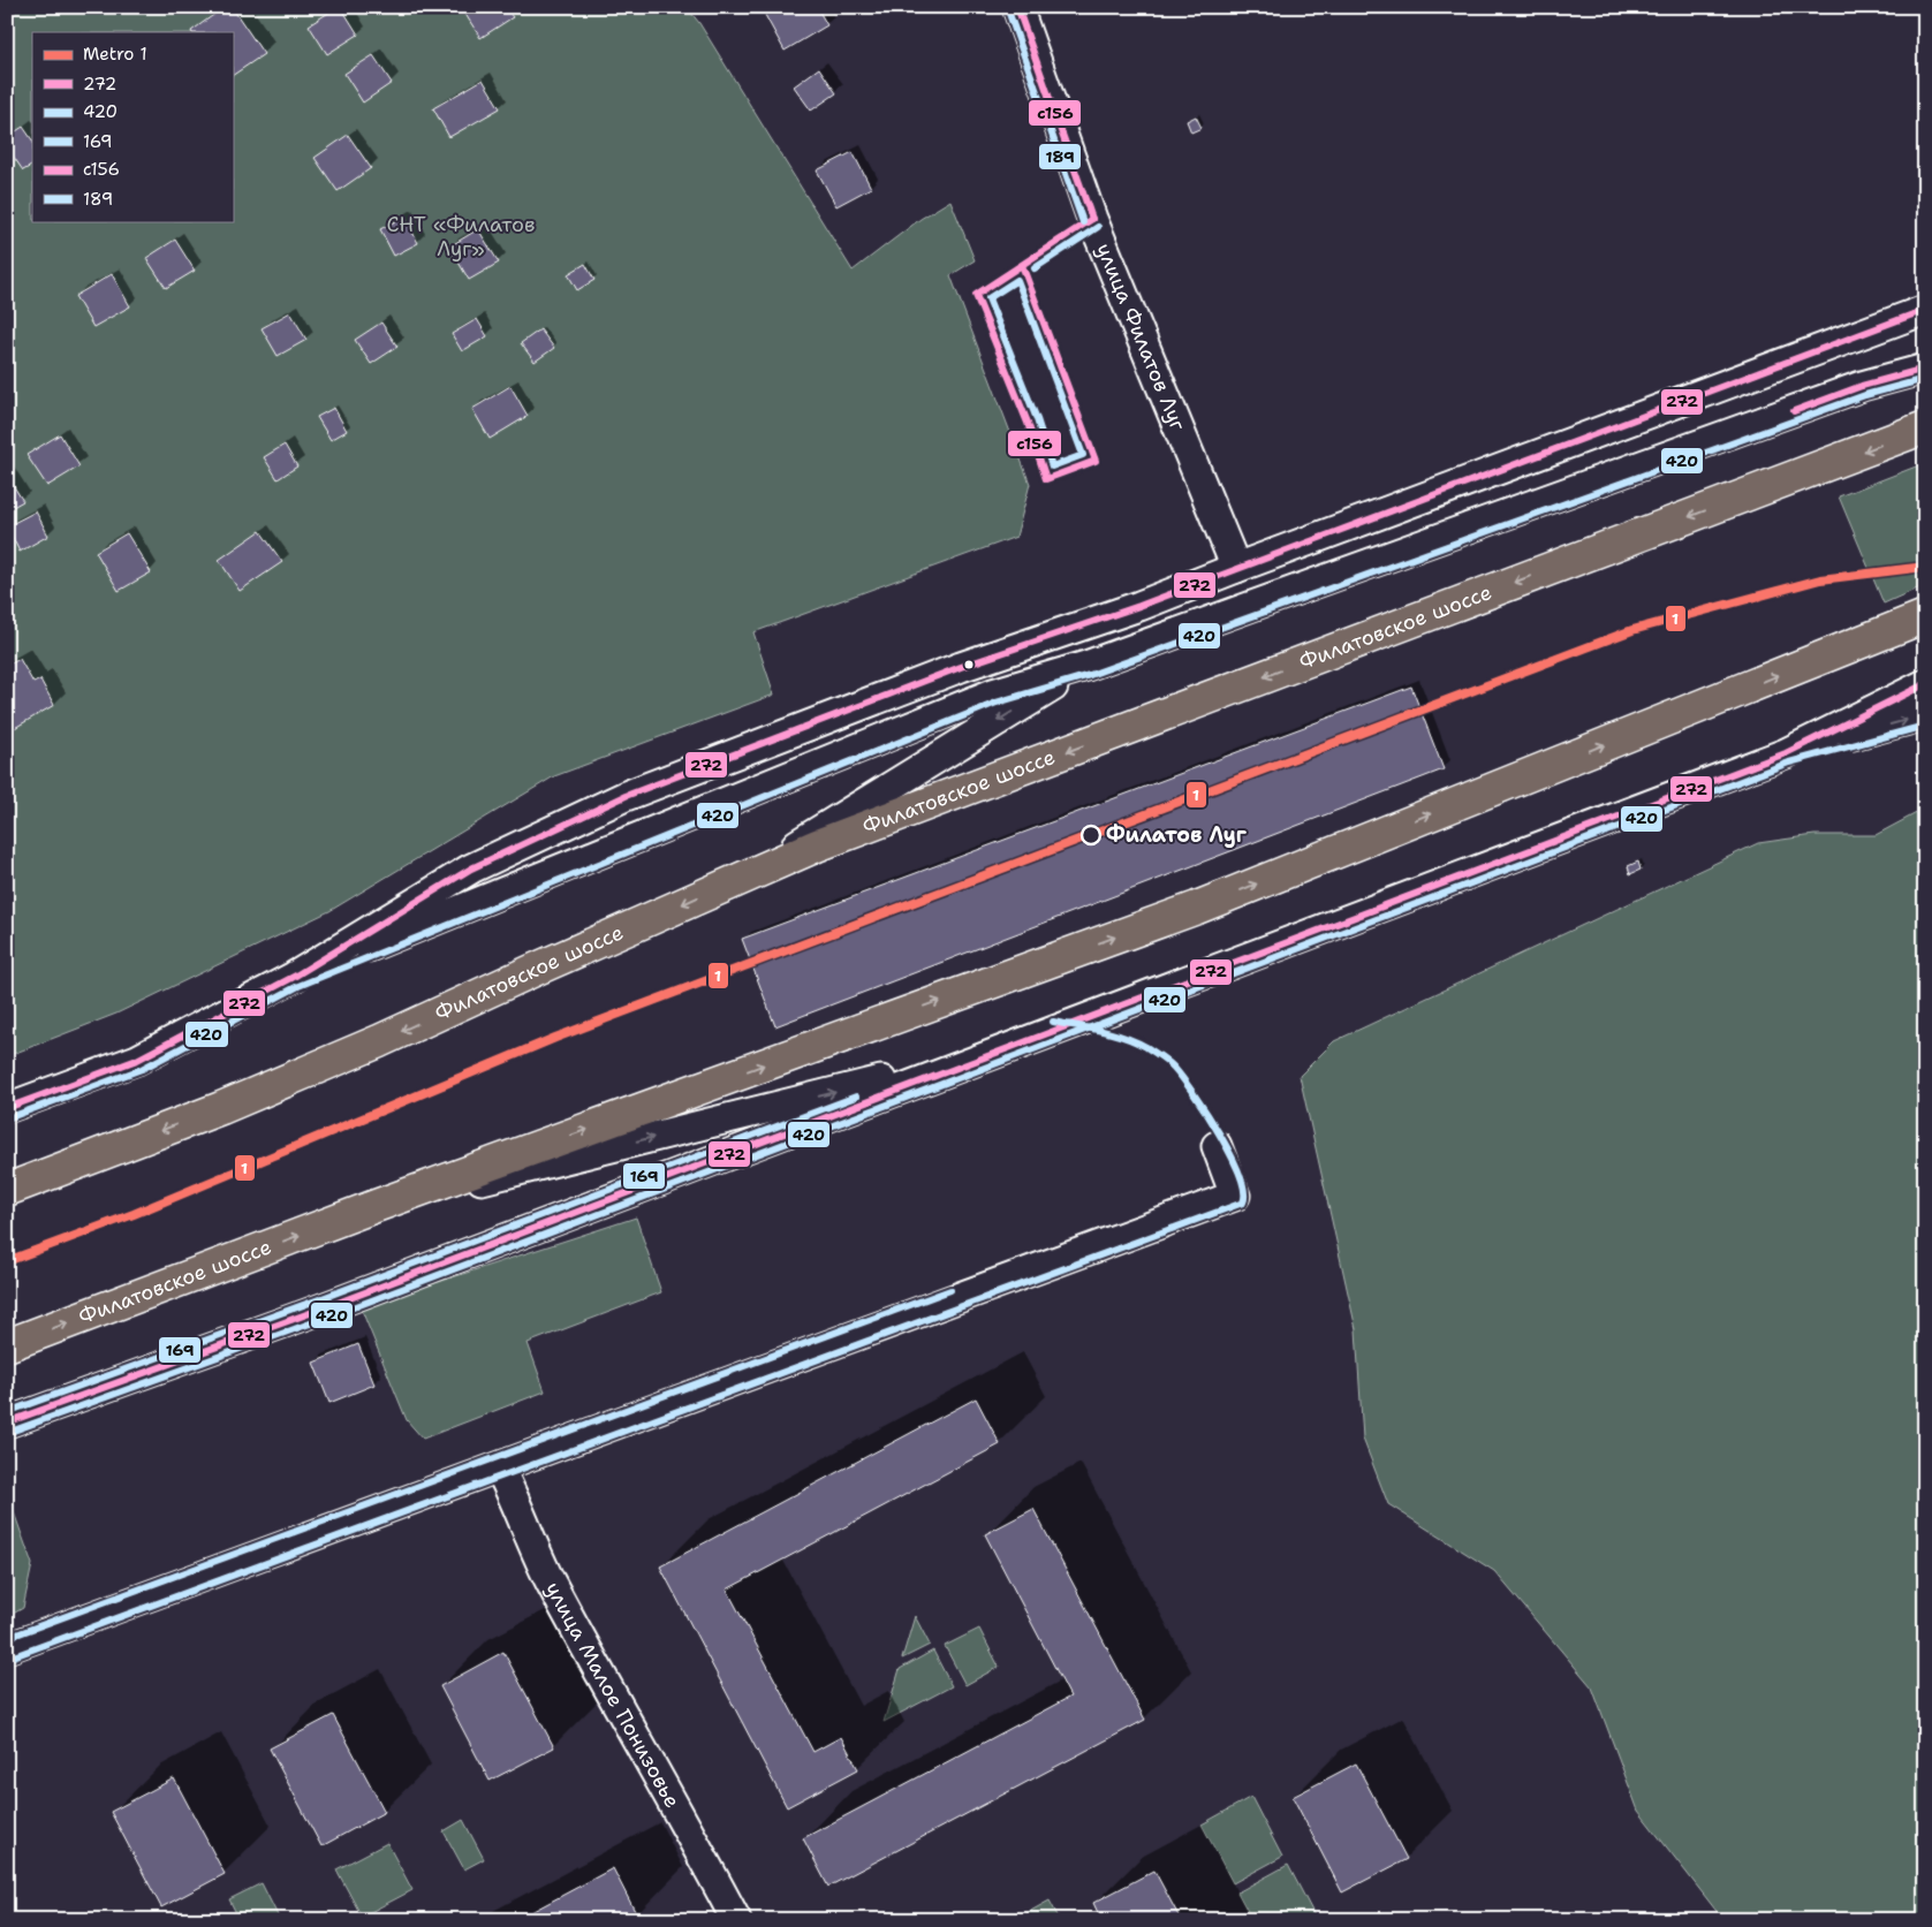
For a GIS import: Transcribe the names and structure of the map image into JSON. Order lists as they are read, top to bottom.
{
  "streets": {
    "main road": ["Филатовское шоссе"],
    "street": ["улица Филатов Луг", "улица Малое Понизовье"]
  },
  "parks": ["СНТ «Филатов Луг»"],
  "places": ["Филатов Луг"],
  "lines": [
    "transit line с156",
    "transit line 189",
    "transit line 272",
    "transit line 420",
    "metro line 1",
    "transit line 169"
  ],
  "legend": [
    "Metro 1",
    "272",
    "420",
    "169",
    "с156",
    "189"
  ]
}
